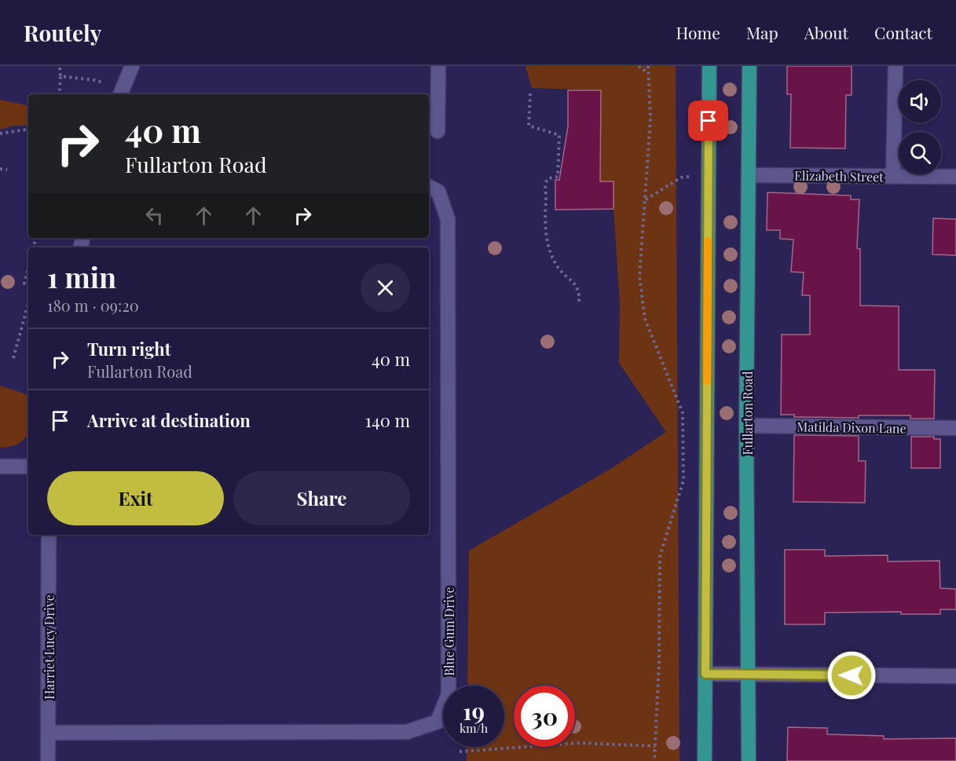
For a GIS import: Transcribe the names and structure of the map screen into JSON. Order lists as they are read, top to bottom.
{
  "streets": {
    "main road": ["Fullarton Road"],
    "street": [
      "Elizabeth Street",
      "Matilda Dixon Lane",
      "Blue Gum Drive",
      "Harriet Lucy Drive"
    ]
  },
  "crossings": [
    ["Elizabeth Street", "Fullarton Road"],
    ["Fullarton Road", "Matilda Dixon Lane"],
    ["Blue Gum Drive", "Harriet Lucy Drive"]
  ],
  "page": {
    "header": "Routely",
    "nav": [
      "Home",
      "Map",
      "About",
      "Contact"
    ],
    "turn": ["40 m", "Fullarton Road"],
    "heading": ["1 min", "180 m · 09:20"],
    "list": [
      {
        "name": "Turn right",
        "note": "Fullarton Road",
        "value": "40 m"
      },
      {
        "name": "Arrive at destination",
        "value": "140 m"
      }
    ],
    "buttons": ["Exit", "Share"],
    "speed": "19 km/h",
    "limit": "30"
  }
}
